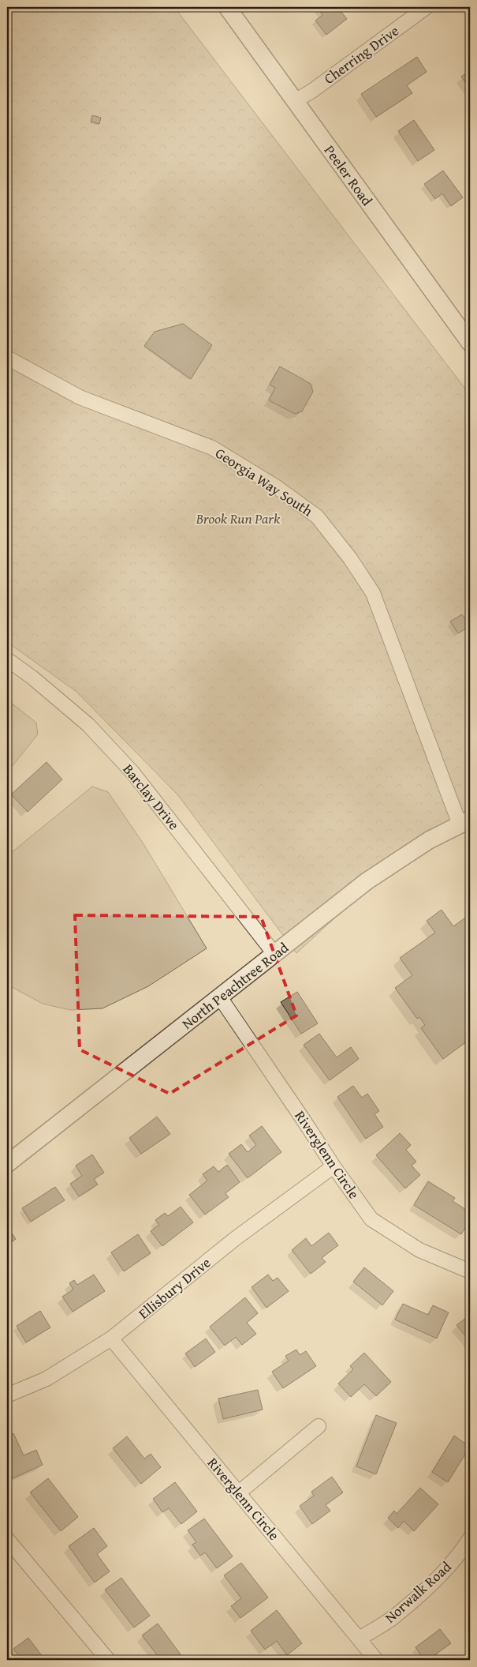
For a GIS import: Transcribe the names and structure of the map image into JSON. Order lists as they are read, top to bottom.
{
  "streets": {
    "street": [
      "Cherring Drive",
      "Peeler Road",
      "Georgia Way South",
      "Barclay Drive",
      "North Peachtree Road",
      "Riverglenn Circle",
      "Ellisbury Drive",
      "Norwalk Road"
    ]
  },
  "crossings": [
    ["Cherring Drive", "Peeler Road"],
    ["Georgia Way South", "North Peachtree Road"],
    ["Barclay Drive", "North Peachtree Road"],
    ["North Peachtree Road", "Riverglenn Circle"],
    ["Riverglenn Circle", "Ellisbury Drive"],
    ["Riverglenn Circle", "Norwalk Road"]
  ],
  "parks": ["Brook Run Park"]
}
